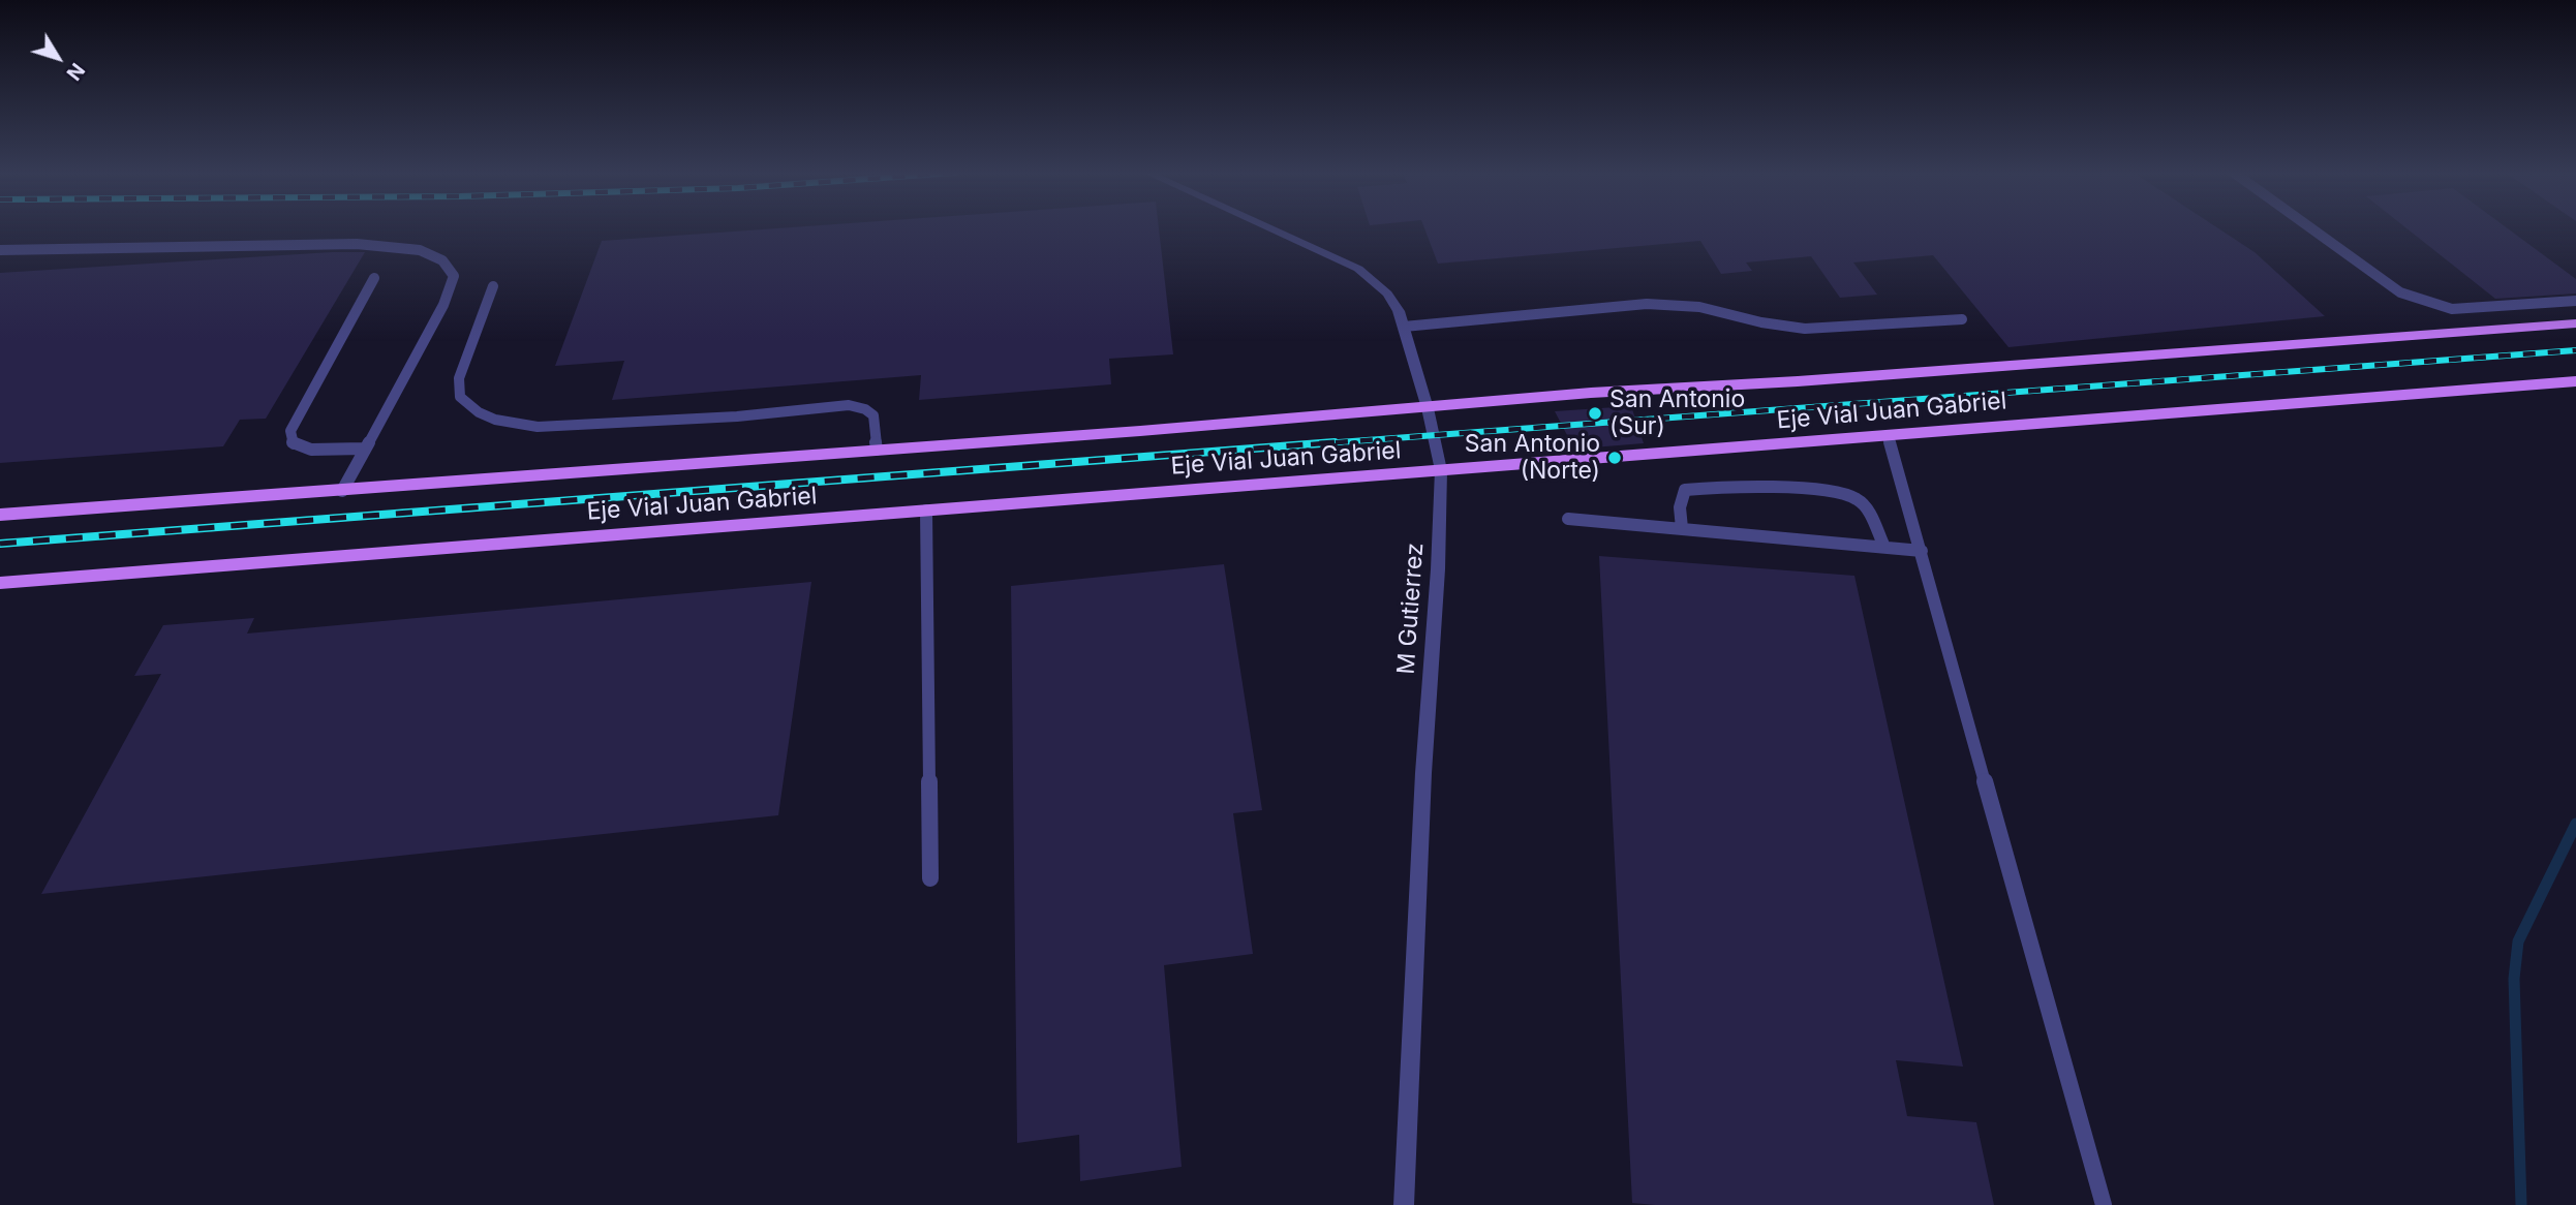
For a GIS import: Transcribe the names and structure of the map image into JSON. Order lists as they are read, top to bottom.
{
  "streets": {
    "main road": ["Eje Vial Juan Gabriel"],
    "street": ["M Gutierrez"]
  },
  "crossings": [
    ["Eje Vial Juan Gabriel", "M Gutierrez"]
  ],
  "places": ["San Antonio (Sur)", "San Antonio (Norte)"],
  "north": "bottom right"
}
